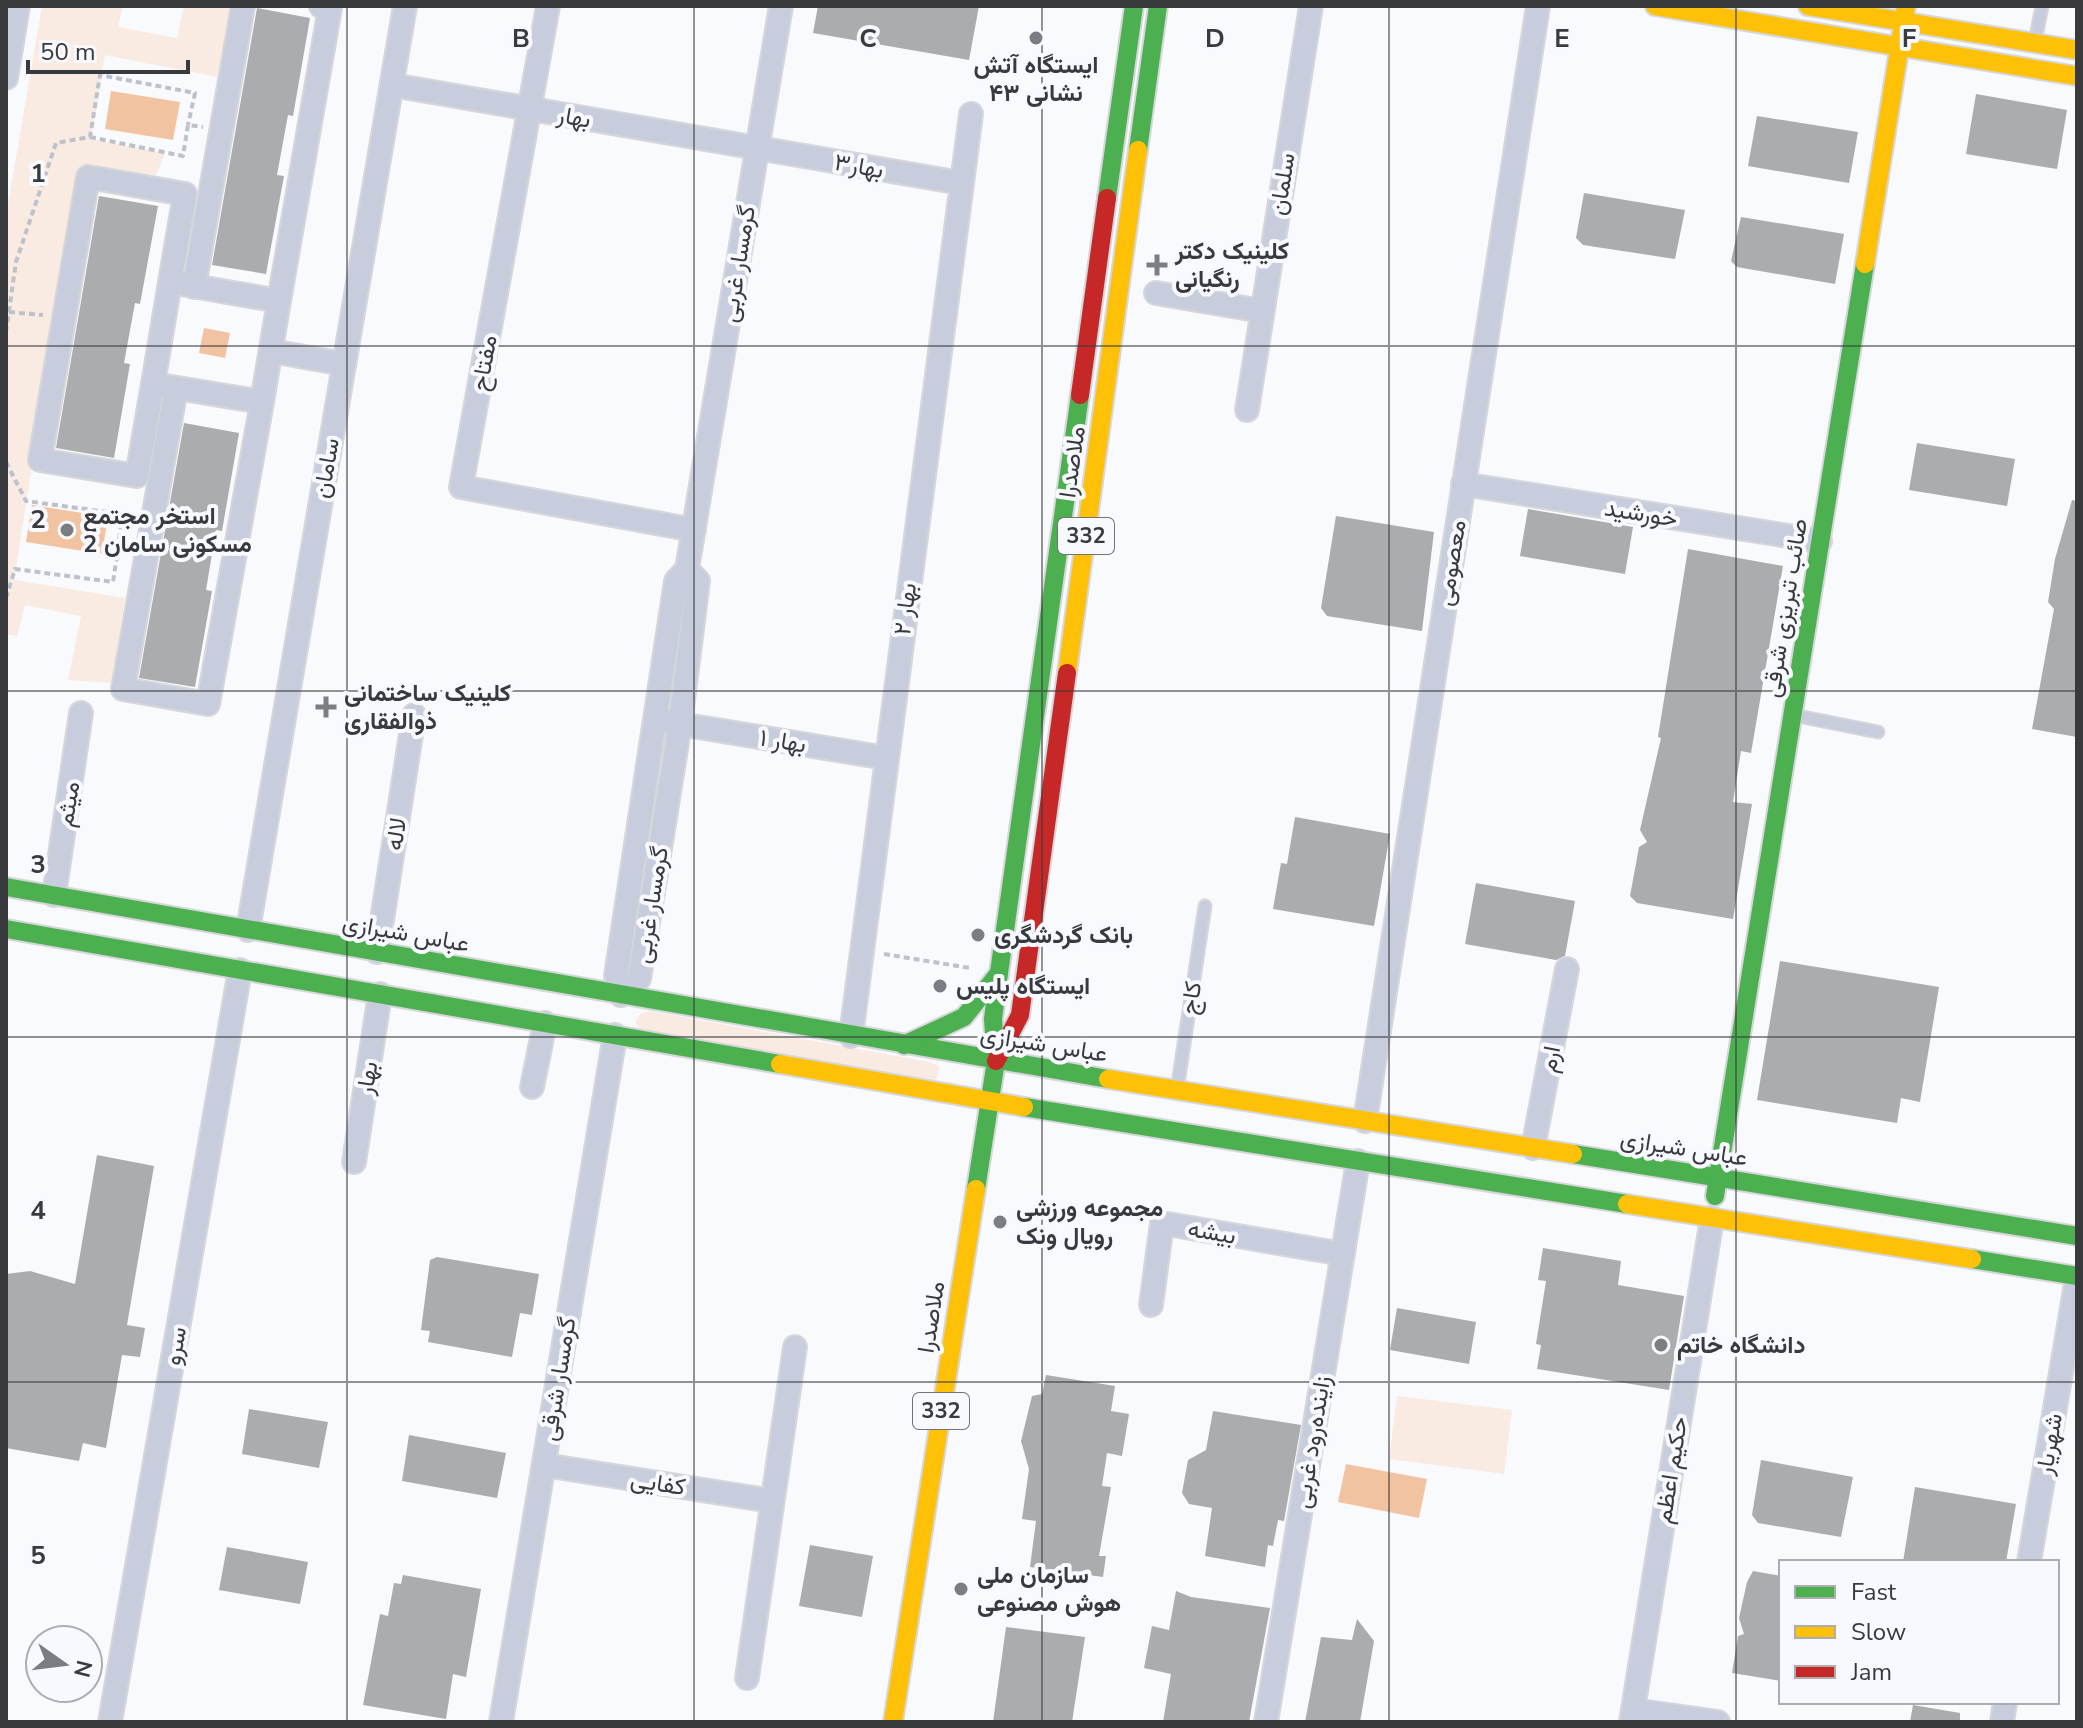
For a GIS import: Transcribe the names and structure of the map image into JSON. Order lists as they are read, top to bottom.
{
  "streets": {
    "main road": [
      "ملاصدرا",
      "332",
      "صائب تبریزی شرقی",
      "عباس شیرازی"
    ],
    "street": [
      "بهار",
      "بهار۳",
      "سلمان",
      "گرمسار غربی",
      "مفتاح",
      "سامان",
      "خورشید",
      "معصومی",
      "بهار ۲",
      "بهار ۱",
      "میثم",
      "لاله",
      "ارم",
      "بیشه",
      "سرو",
      "گرمسار شرقی",
      "زاینده‌رود غربی",
      "شهریار",
      "حکیم اعظم",
      "کفایی"
    ],
    "lane": ["کاج"]
  },
  "crossings": [
    ["بهار", "بهار۳"],
    ["بهار", "گرمسار غربی"],
    ["بهار", "مفتاح"],
    ["بهار", "سامان"],
    ["بهار", "عباس شیرازی"],
    ["بهار۳", "گرمسار غربی"],
    ["بهار۳", "بهار ۲"],
    ["گرمسار غربی", "مفتاح"],
    ["گرمسار غربی", "بهار ۱"],
    ["گرمسار غربی", "عباس شیرازی"],
    ["گرمسار غربی", "گرمسار شرقی"],
    ["ملاصدرا", "عباس شیرازی"],
    ["سامان", "عباس شیرازی"],
    ["خورشید", "معصومی"],
    ["خورشید", "صائب تبریزی شرقی"],
    ["معصومی", "عباس شیرازی"],
    ["صائب تبریزی شرقی", "عباس شیرازی"],
    ["صائب تبریزی شرقی", "حکیم اعظم"],
    ["بهار ۲", "بهار ۱"],
    ["بهار ۲", "عباس شیرازی"],
    ["میثم", "عباس شیرازی"],
    ["لاله", "عباس شیرازی"],
    ["عباس شیرازی", "کاج"],
    ["عباس شیرازی", "ارم"],
    ["عباس شیرازی", "سرو"],
    ["عباس شیرازی", "گرمسار شرقی"],
    ["عباس شیرازی", "زاینده‌رود غربی"],
    ["عباس شیرازی", "شهریار"],
    ["عباس شیرازی", "حکیم اعظم"],
    ["بیشه", "زاینده‌رود غربی"],
    ["گرمسار شرقی", "کفایی"]
  ],
  "places": {
    "other": [
      "ایستگاه آتش نشانی ۴۳",
      "استخر مجتمع مسکونی سامان 2",
      "بانک گردشگری",
      "ایستگاه پلیس",
      "مجموعه ورزشی رویال ونک",
      "دانشگاه خاتم",
      "سازمان ملی هوش مصنوعی"
    ],
    "health": ["کلینیک دکتر رنگیانی", "کلینیک ساختمانی ذوالفقاری"]
  },
  "legend": ["Fast", "Slow", "Jam"],
  "scale_bar": "50 m",
  "north": "right",
  "grid": {
    "columns": [
      "B",
      "C",
      "D",
      "E",
      "F"
    ],
    "rows": [
      "1",
      "2",
      "3",
      "4",
      "5"
    ]
  }
}
